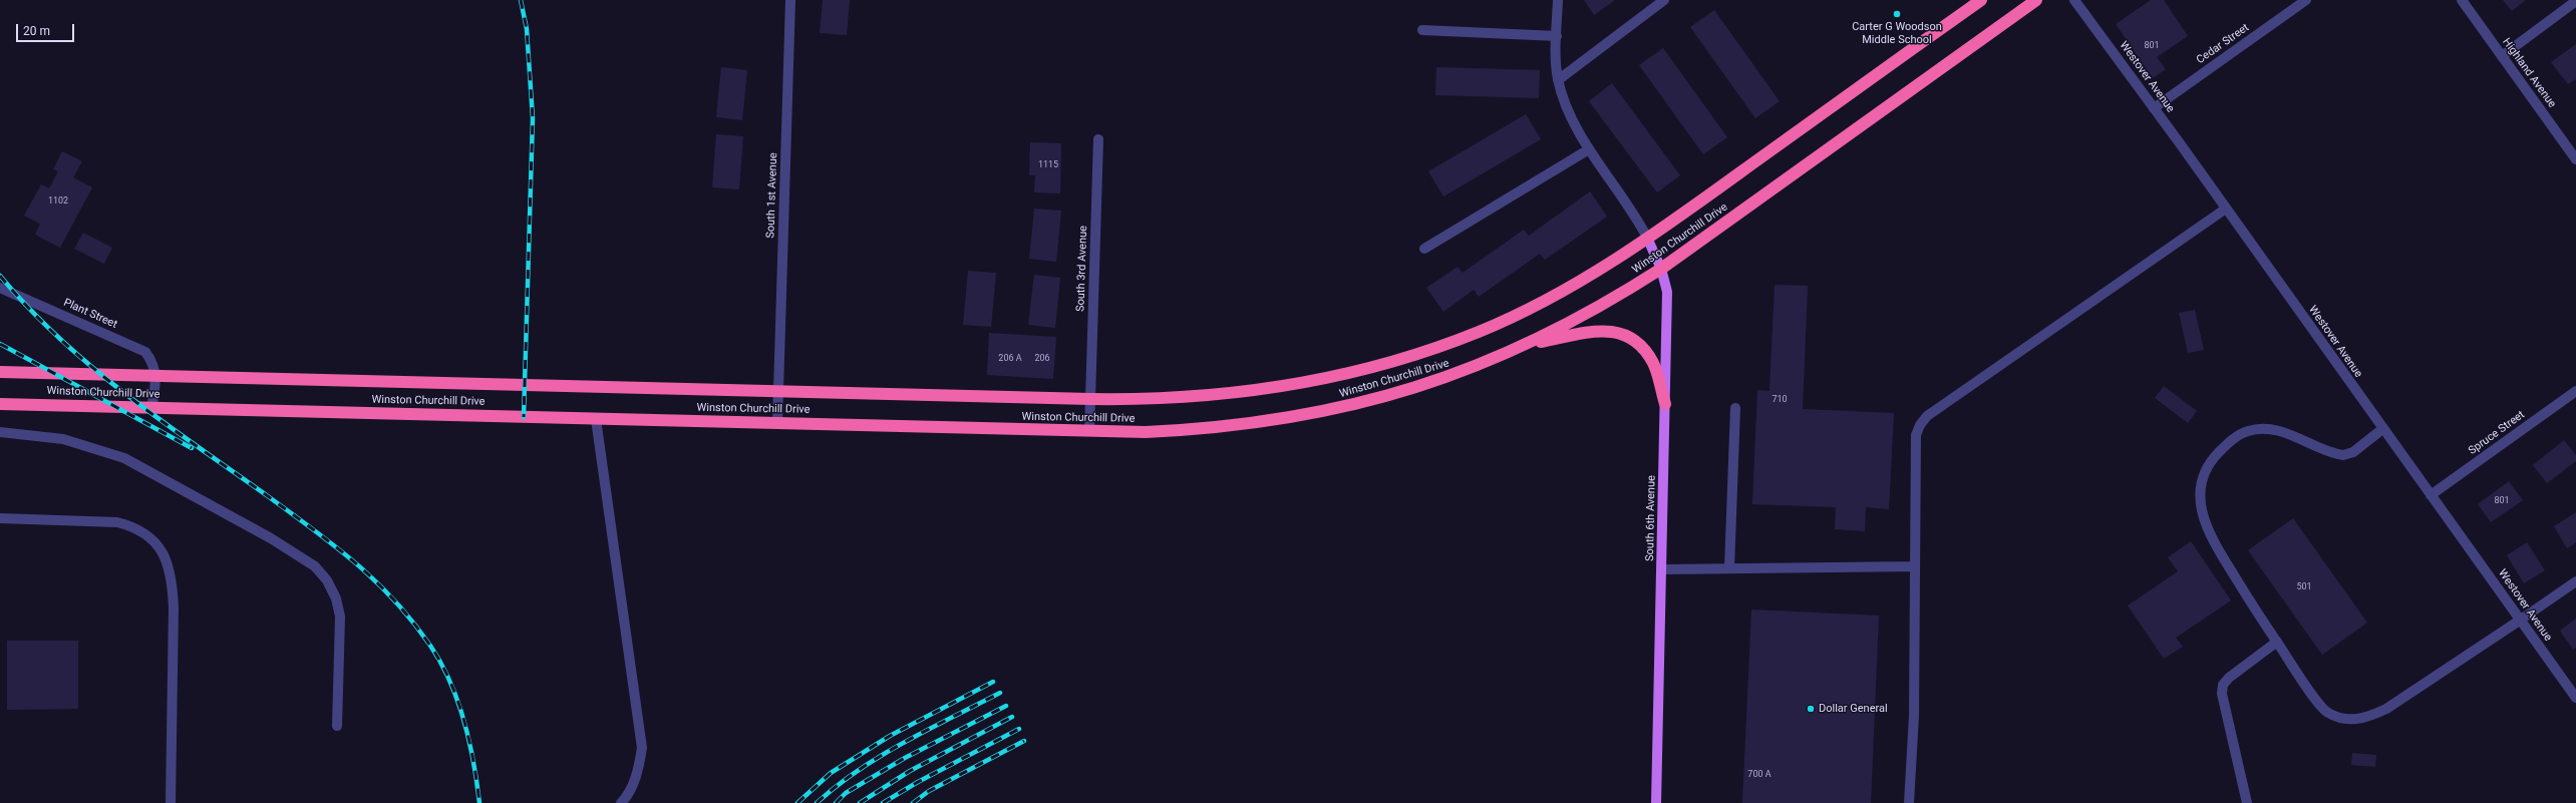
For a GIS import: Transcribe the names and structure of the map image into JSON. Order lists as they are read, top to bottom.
{
  "streets": {
    "highway": ["Winston Churchill Drive"],
    "main road": ["South 6th Avenue"],
    "street": [
      "Cedar Street",
      "Highland Avenue",
      "Westover Avenue",
      "South 1st Avenue",
      "South 3rd Avenue",
      "Plant Street",
      "Spruce Street"
    ]
  },
  "crossings": [
    ["Cedar Street", "Westover Avenue"],
    ["Westover Avenue", "Spruce Street"],
    ["South 1st Avenue", "Winston Churchill Drive"],
    ["Winston Churchill Drive", "South 3rd Avenue"],
    ["Winston Churchill Drive", "Plant Street"],
    ["Winston Churchill Drive", "South 6th Avenue"]
  ],
  "places": ["Carter G Woodson Middle School", "Dollar General"],
  "house_numbers": [
    "801",
    "1115",
    "1102",
    "206 A",
    "206",
    "710",
    "801",
    "501",
    "700 A"
  ],
  "scale_bar": "20 m"
}
